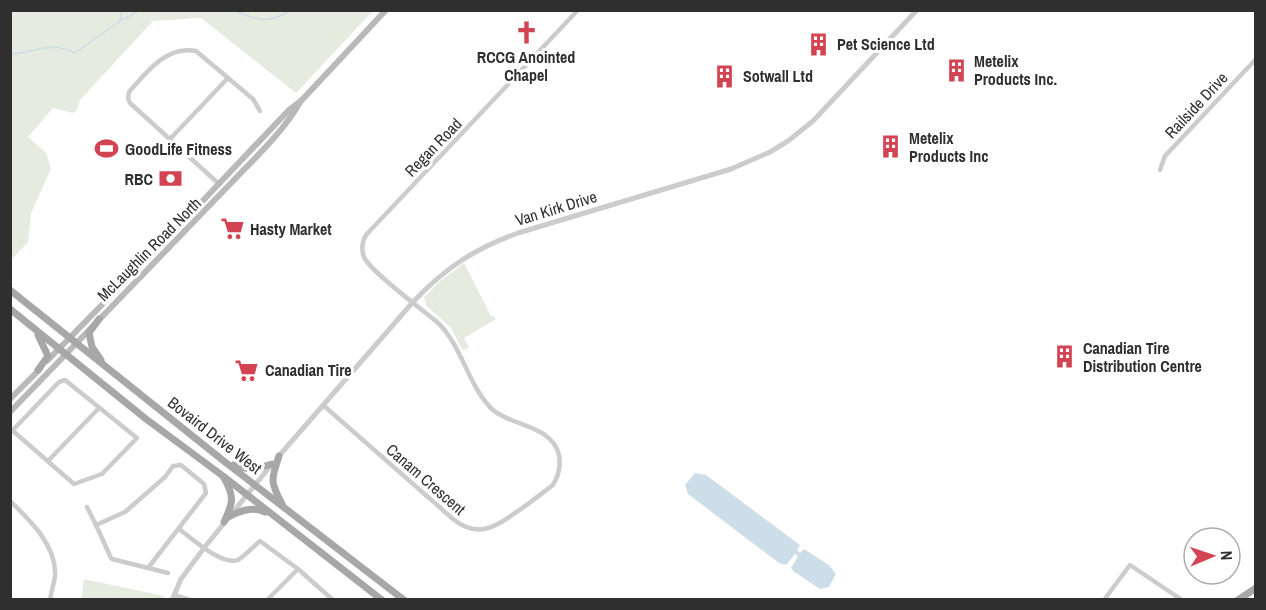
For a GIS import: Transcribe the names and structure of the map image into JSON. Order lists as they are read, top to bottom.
{
  "streets": {
    "main road": ["McLaughlin Road North", "Bovaird Drive West"],
    "street": [
      "Railside Drive",
      "Regan Road",
      "Van Kirk Drive",
      "Canam Crescent"
    ]
  },
  "crossings": [
    ["Regan Road", "Van Kirk Drive"],
    ["Regan Road", "Canam Crescent"],
    ["Van Kirk Drive", "Bovaird Drive West"],
    ["Van Kirk Drive", "Canam Crescent"],
    ["McLaughlin Road North", "Bovaird Drive West"]
  ],
  "places": {
    "church": ["RCCG Anointed Chapel"],
    "building": [
      "Pet Science Ltd",
      "Metelix Products Inc.",
      "Sotwall Ltd",
      "Metelix Products Inc",
      "Canadian Tire Distribution Centre"
    ],
    "sports": ["GoodLife Fitness"],
    "bank": ["RBC"],
    "supermarket": ["Hasty Market", "Canadian Tire"]
  },
  "north": "right"
}
